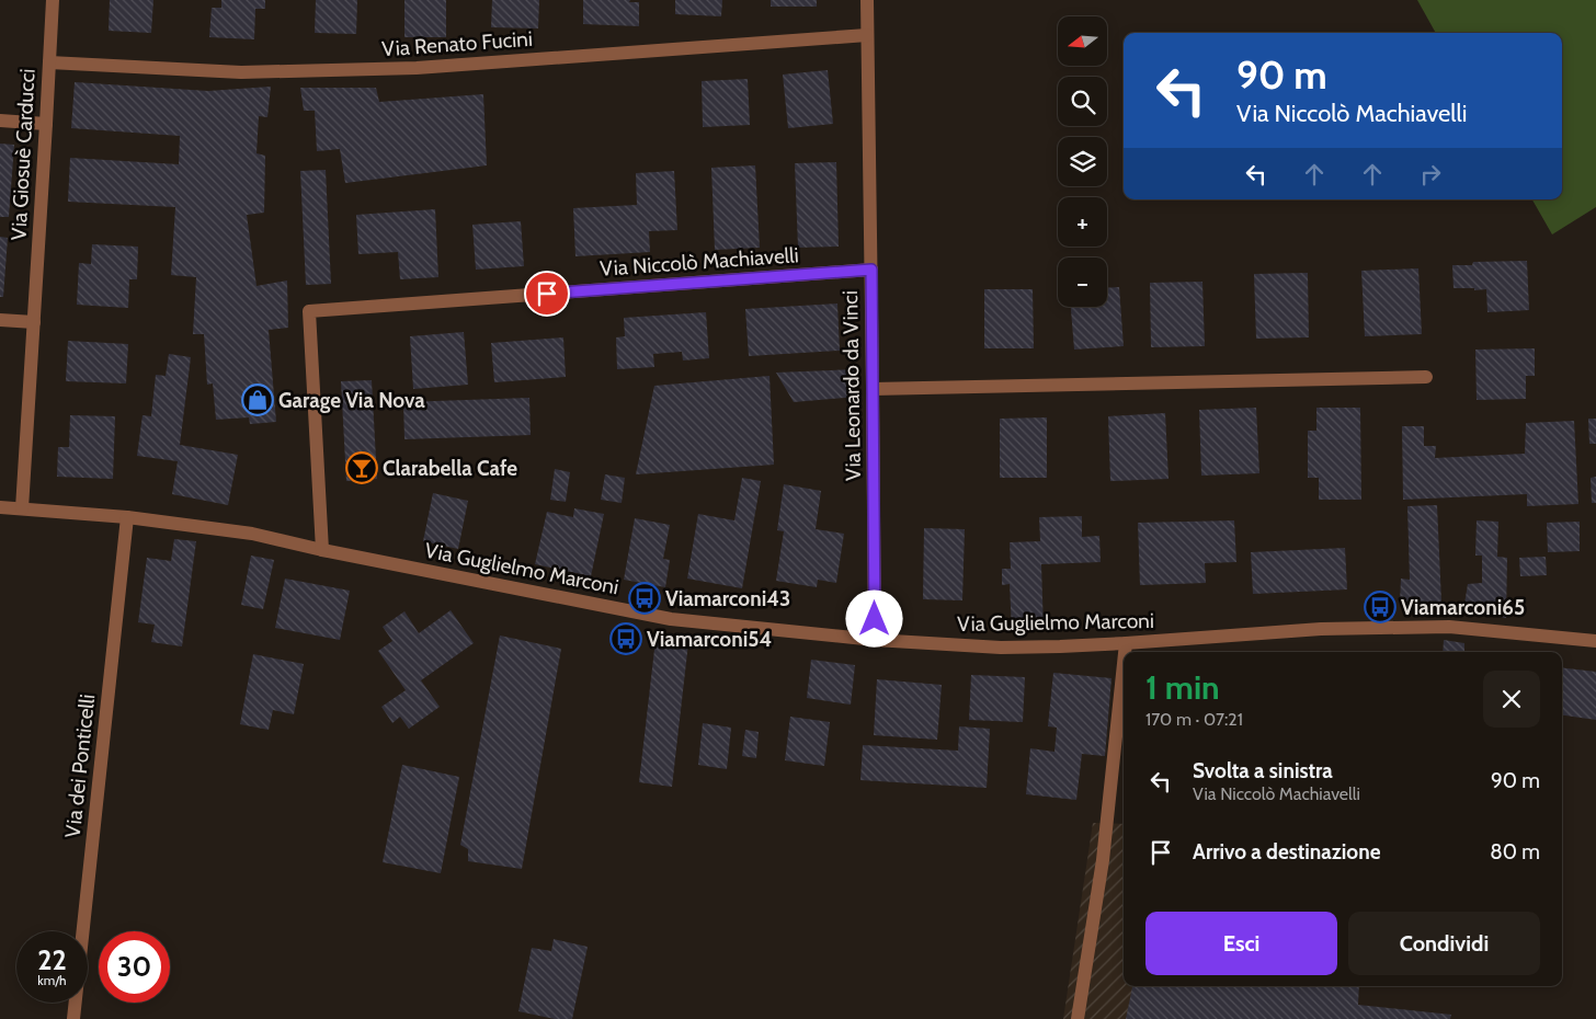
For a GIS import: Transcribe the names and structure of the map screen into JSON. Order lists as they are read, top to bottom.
{
  "streets": {
    "street": [
      "Via Renato Fucini",
      "Via Giosuè Carducci",
      "Via Niccolò Machiavelli",
      "Via Leonardo da Vinci",
      "Via Guglielmo Marconi",
      "Via dei Ponticelli"
    ]
  },
  "crossings": [
    ["Via Renato Fucini", "Via Giosuè Carducci"],
    ["Via Renato Fucini", "Via Leonardo da Vinci"],
    ["Via Giosuè Carducci", "Via Guglielmo Marconi"],
    ["Via Niccolò Machiavelli", "Via Leonardo da Vinci"],
    ["Via Niccolò Machiavelli", "Via Guglielmo Marconi"],
    ["Via Leonardo da Vinci", "Via Guglielmo Marconi"],
    ["Via Guglielmo Marconi", "Via dei Ponticelli"]
  ],
  "places": {
    "shop": ["Garage Via Nova"],
    "bar": ["Clarabella Cafe"],
    "bus stop": ["Viamarconi43", "Viamarconi65", "Viamarconi54"]
  },
  "north": "left",
  "page": {
    "map_buttons": ["+", "−"],
    "turn": ["90 m", "Via Niccolò Machiavelli"],
    "heading": ["1 min", "170 m · 07:21"],
    "list": [
      {
        "name": "Svolta a sinistra",
        "note": "Via Niccolò Machiavelli",
        "value": "90 m"
      },
      {
        "name": "Arrivo a destinazione",
        "value": "80 m"
      }
    ],
    "buttons": ["Esci", "Condividi"],
    "speed": "22 km/h",
    "limit": "30"
  }
}
